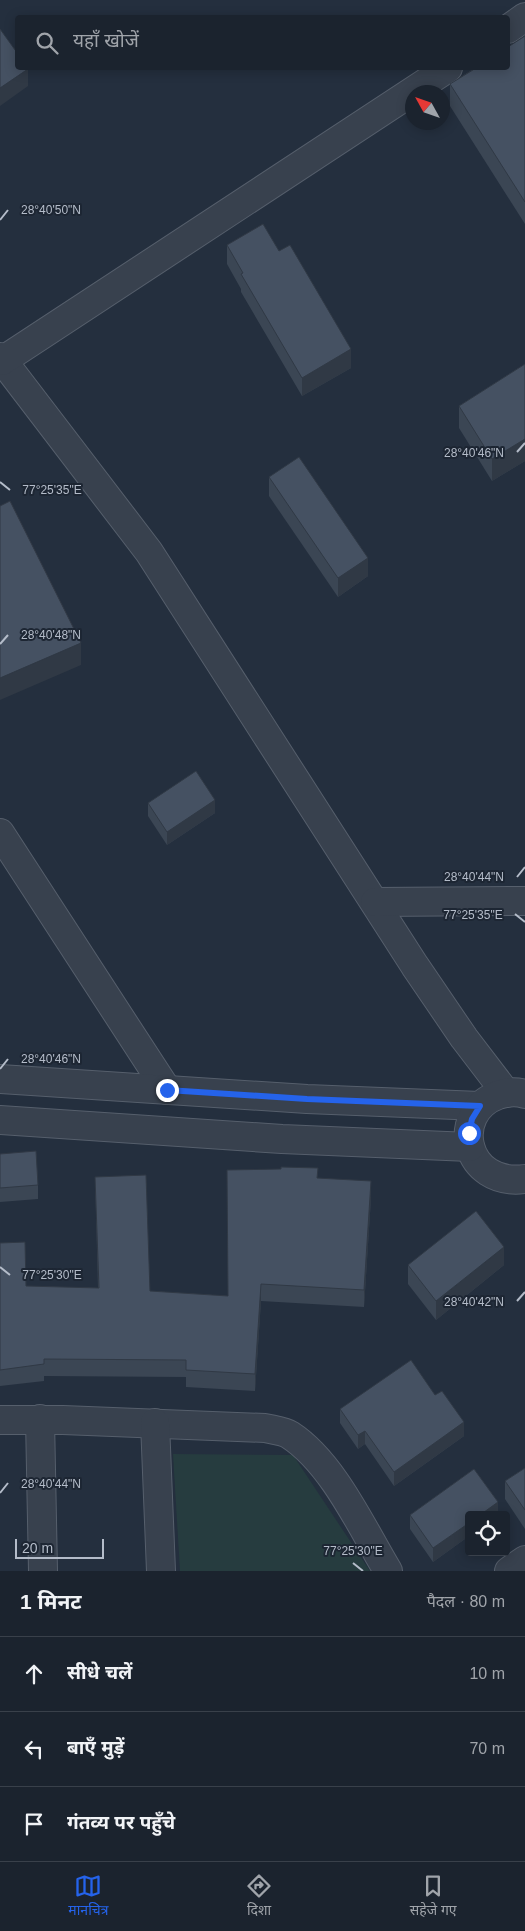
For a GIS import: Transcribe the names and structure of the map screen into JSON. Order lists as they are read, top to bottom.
{
  "scale_bar": "20 m",
  "north": "top left",
  "page": {
    "search": "यहाँ खोजें",
    "scale": "20 m",
    "heading": ["1 मिनट", "पैदल · 80 m"],
    "list": [
      ["सीधे चलें", "10 m"],
      ["बाएँ मुड़ें", "70 m"],
      "गंतव्य पर पहुँचे"
    ],
    "nav": ["मानचित्र", "दिशा", "सहेजे गए"]
  },
  "coordinates": [
    "28°40'50\"N",
    "28°40'46\"N",
    "77°25'35\"E",
    "28°40'48\"N",
    "28°40'44\"N",
    "77°25'30\"E",
    "28°40'42\"N"
  ]
}
